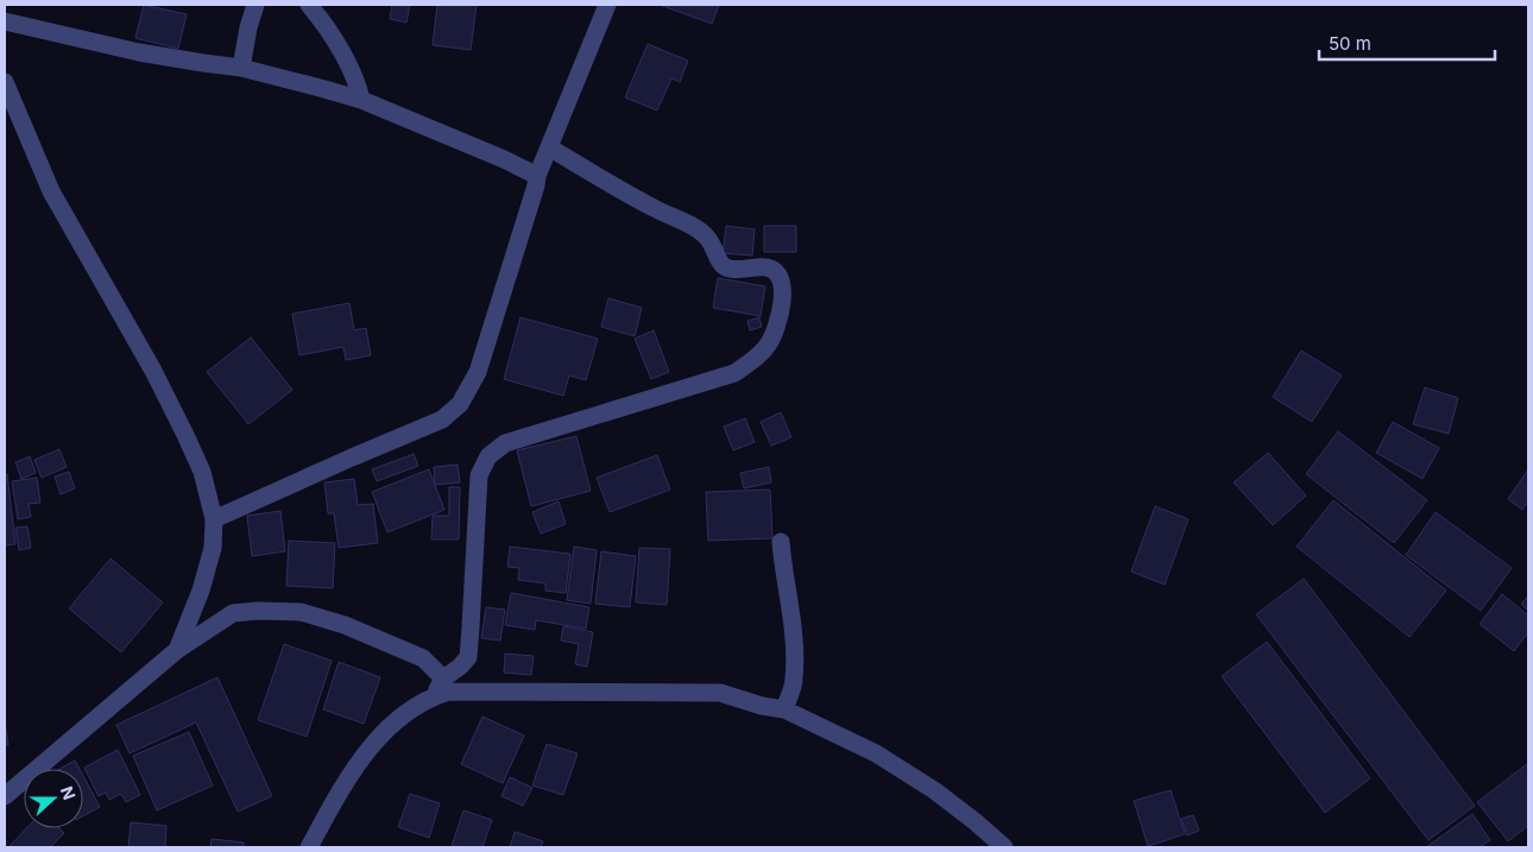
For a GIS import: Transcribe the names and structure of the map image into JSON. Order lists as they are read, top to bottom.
{
  "scale_bar": "50 m",
  "north": "right"
}
